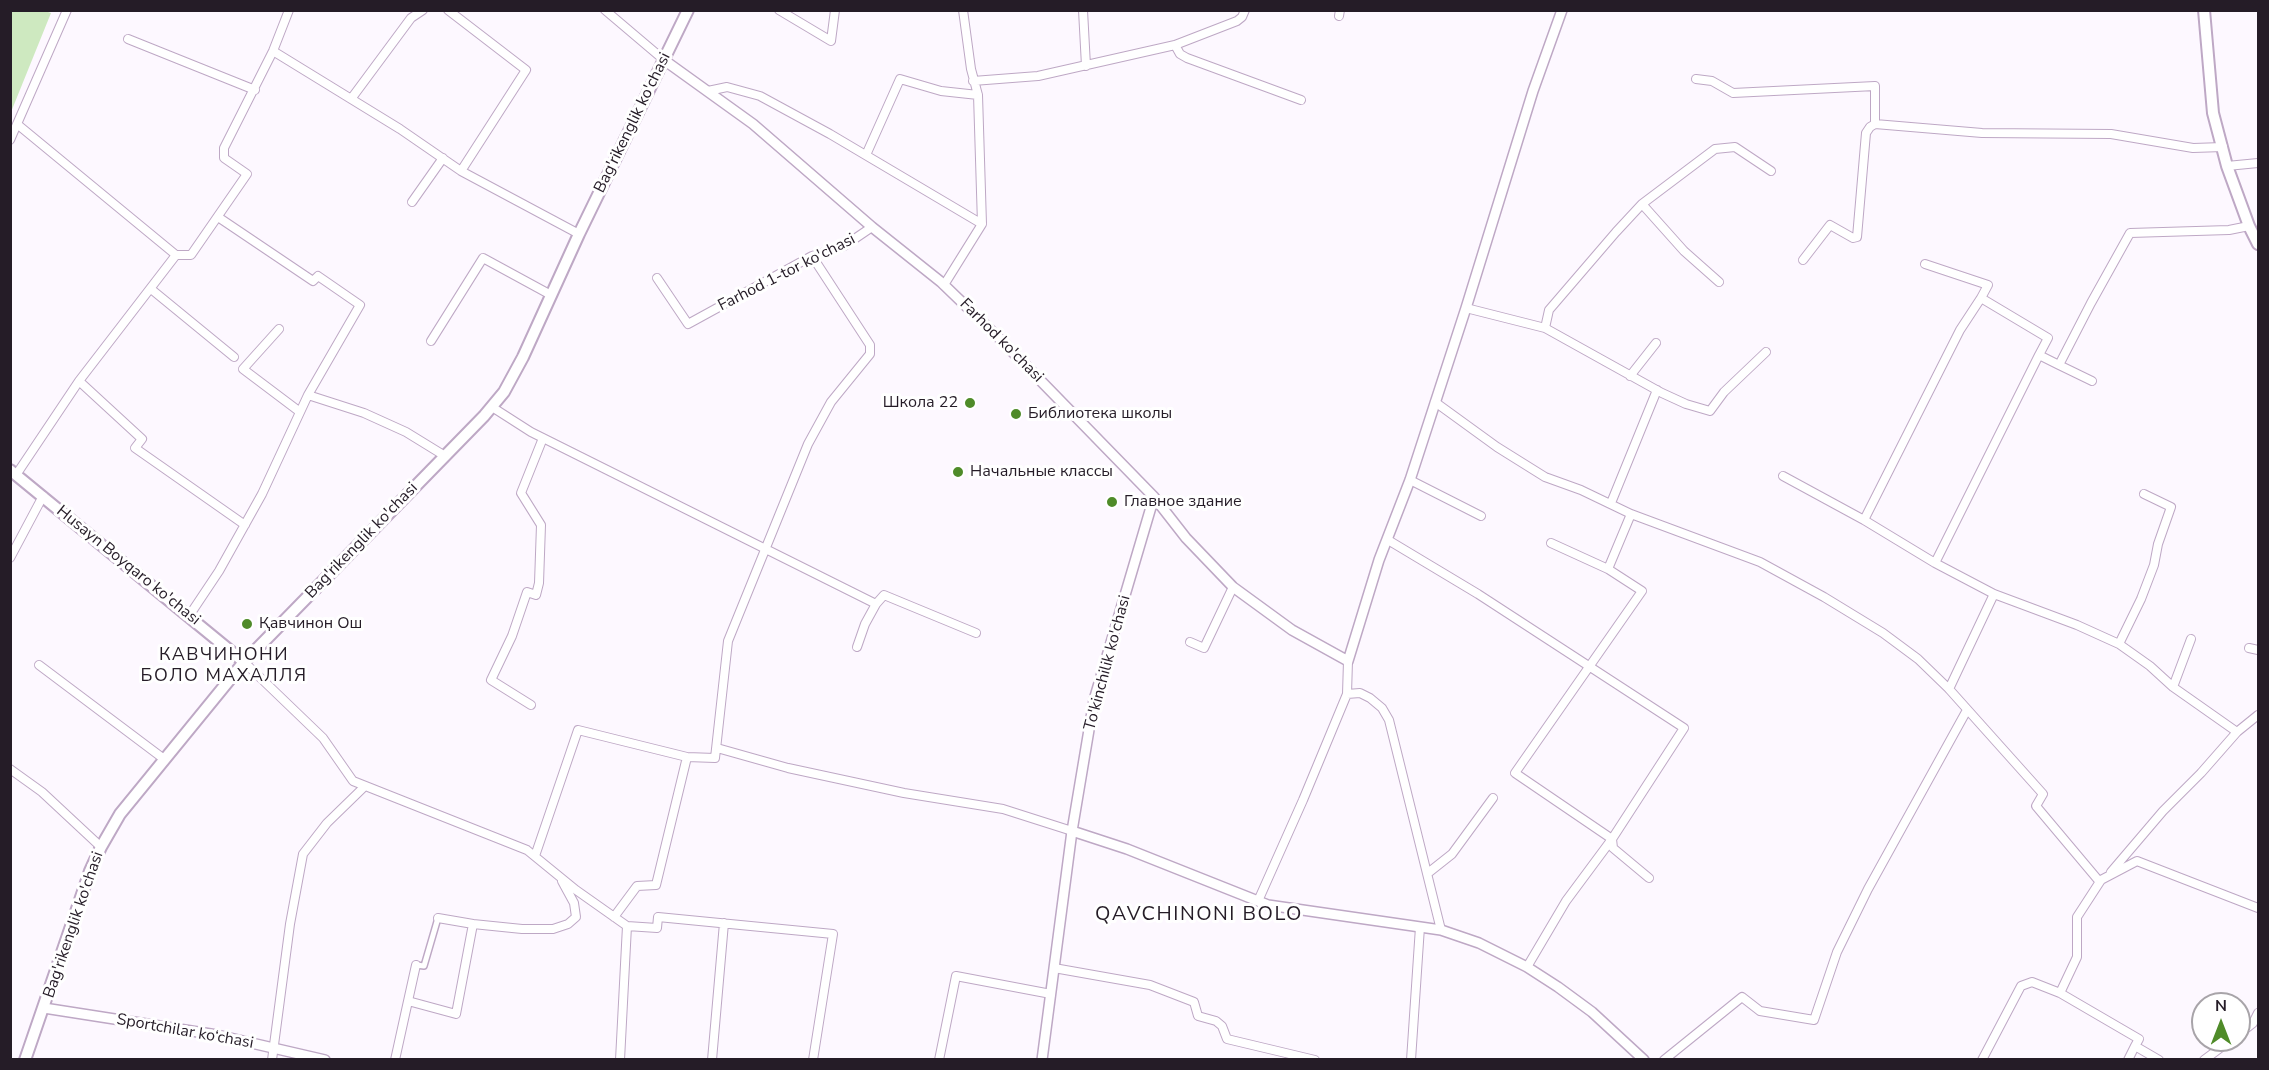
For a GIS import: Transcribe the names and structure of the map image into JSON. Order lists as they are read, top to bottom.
{
  "streets": {
    "main road": ["Bag'rikenglik ko'chasi", "Husayn Boyqaro ko'chasi"],
    "street": [
      "Farhod 1-tor ko'chasi",
      "Farhod ko'chasi",
      "To'kinchilik ko'chasi",
      "Sportchilar ko‘chasi"
    ]
  },
  "crossings": [
    ["Bag'rikenglik ko'chasi", "Farhod ko'chasi"],
    ["Bag'rikenglik ko'chasi", "Husayn Boyqaro ko'chasi"],
    ["Bag'rikenglik ko'chasi", "Sportchilar ko‘chasi"],
    ["Farhod 1-tor ko'chasi", "Farhod ko'chasi"],
    ["Farhod ko'chasi", "To'kinchilik ko'chasi"]
  ],
  "districts": ["КАВЧИНОНИ БОЛО МАХАЛЛЯ", "QAVCHINONI BOLO"],
  "places": [
    "Школа 22",
    "Библиотека школы",
    "Начальные классы",
    "Главное здание",
    "Қавчинон Ош"
  ],
  "north": "top"
}
